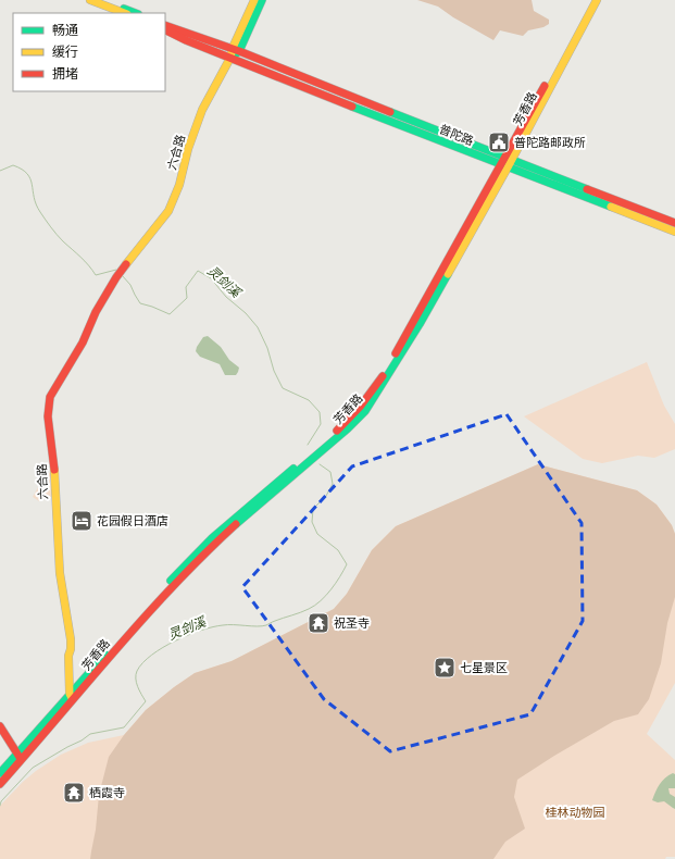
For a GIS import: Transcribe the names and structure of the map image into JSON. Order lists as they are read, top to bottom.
{
  "streets": {
    "main road": ["芳香路", "普陀路", "六合路"]
  },
  "crossings": [
    ["芳香路", "普陀路"],
    ["芳香路", "六合路"],
    ["普陀路", "六合路"]
  ],
  "water": ["灵剑溪"],
  "parks": ["桂林动物园"],
  "places": {
    "public building": ["普陀路邮政所"],
    "hotel": ["花园假日酒店"],
    "temple": ["祝圣寺", "栖霞寺"],
    "place": ["七星景区"]
  },
  "legend": ["畅通", "缓行", "拥堵"]
}
